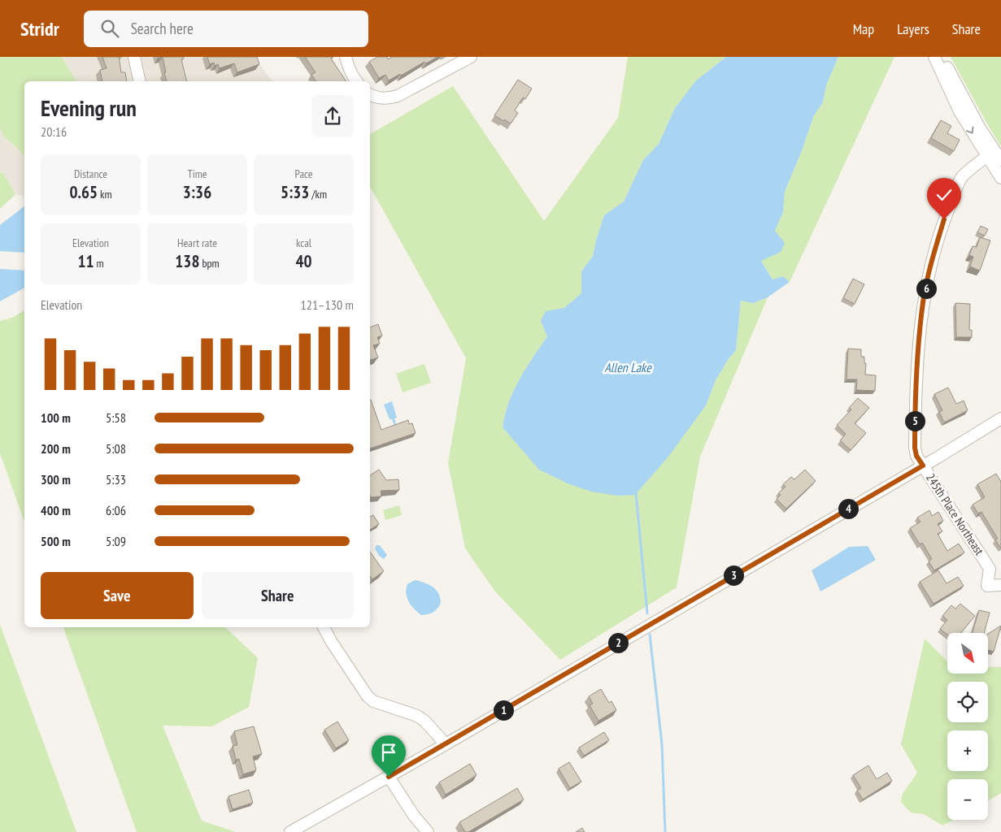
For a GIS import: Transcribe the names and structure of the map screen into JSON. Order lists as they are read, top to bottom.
{
  "streets": {
    "street": ["245th Place Northeast"]
  },
  "water": ["Allen Lake"],
  "north": "bottom right",
  "page": {
    "header": "Stridr",
    "search": "Search here",
    "nav": ["Map", "Layers", "Share"],
    "heading": ["Evening run", "20:16"],
    "stats": [
      ["Distance", "0.65 km"],
      ["Time", "3:36"],
      ["Pace", "5:33 /km"],
      ["Elevation", "11 m"],
      ["Heart rate", "138 bpm"],
      ["kcal", "40"]
    ],
    "pins": [
      "6",
      "5",
      "4",
      "3",
      "2",
      "1"
    ],
    "chart": ["Elevation", "121–130 m"],
    "list": [
      {
        "name": "100 m",
        "note": "5:58"
      },
      {
        "name": "200 m",
        "note": "5:08"
      },
      {
        "name": "300 m",
        "note": "5:33"
      },
      {
        "name": "400 m",
        "note": "6:06"
      },
      {
        "name": "500 m",
        "note": "5:09"
      }
    ],
    "buttons": ["Save", "Share"],
    "map_buttons": ["+", "−"]
  }
}
